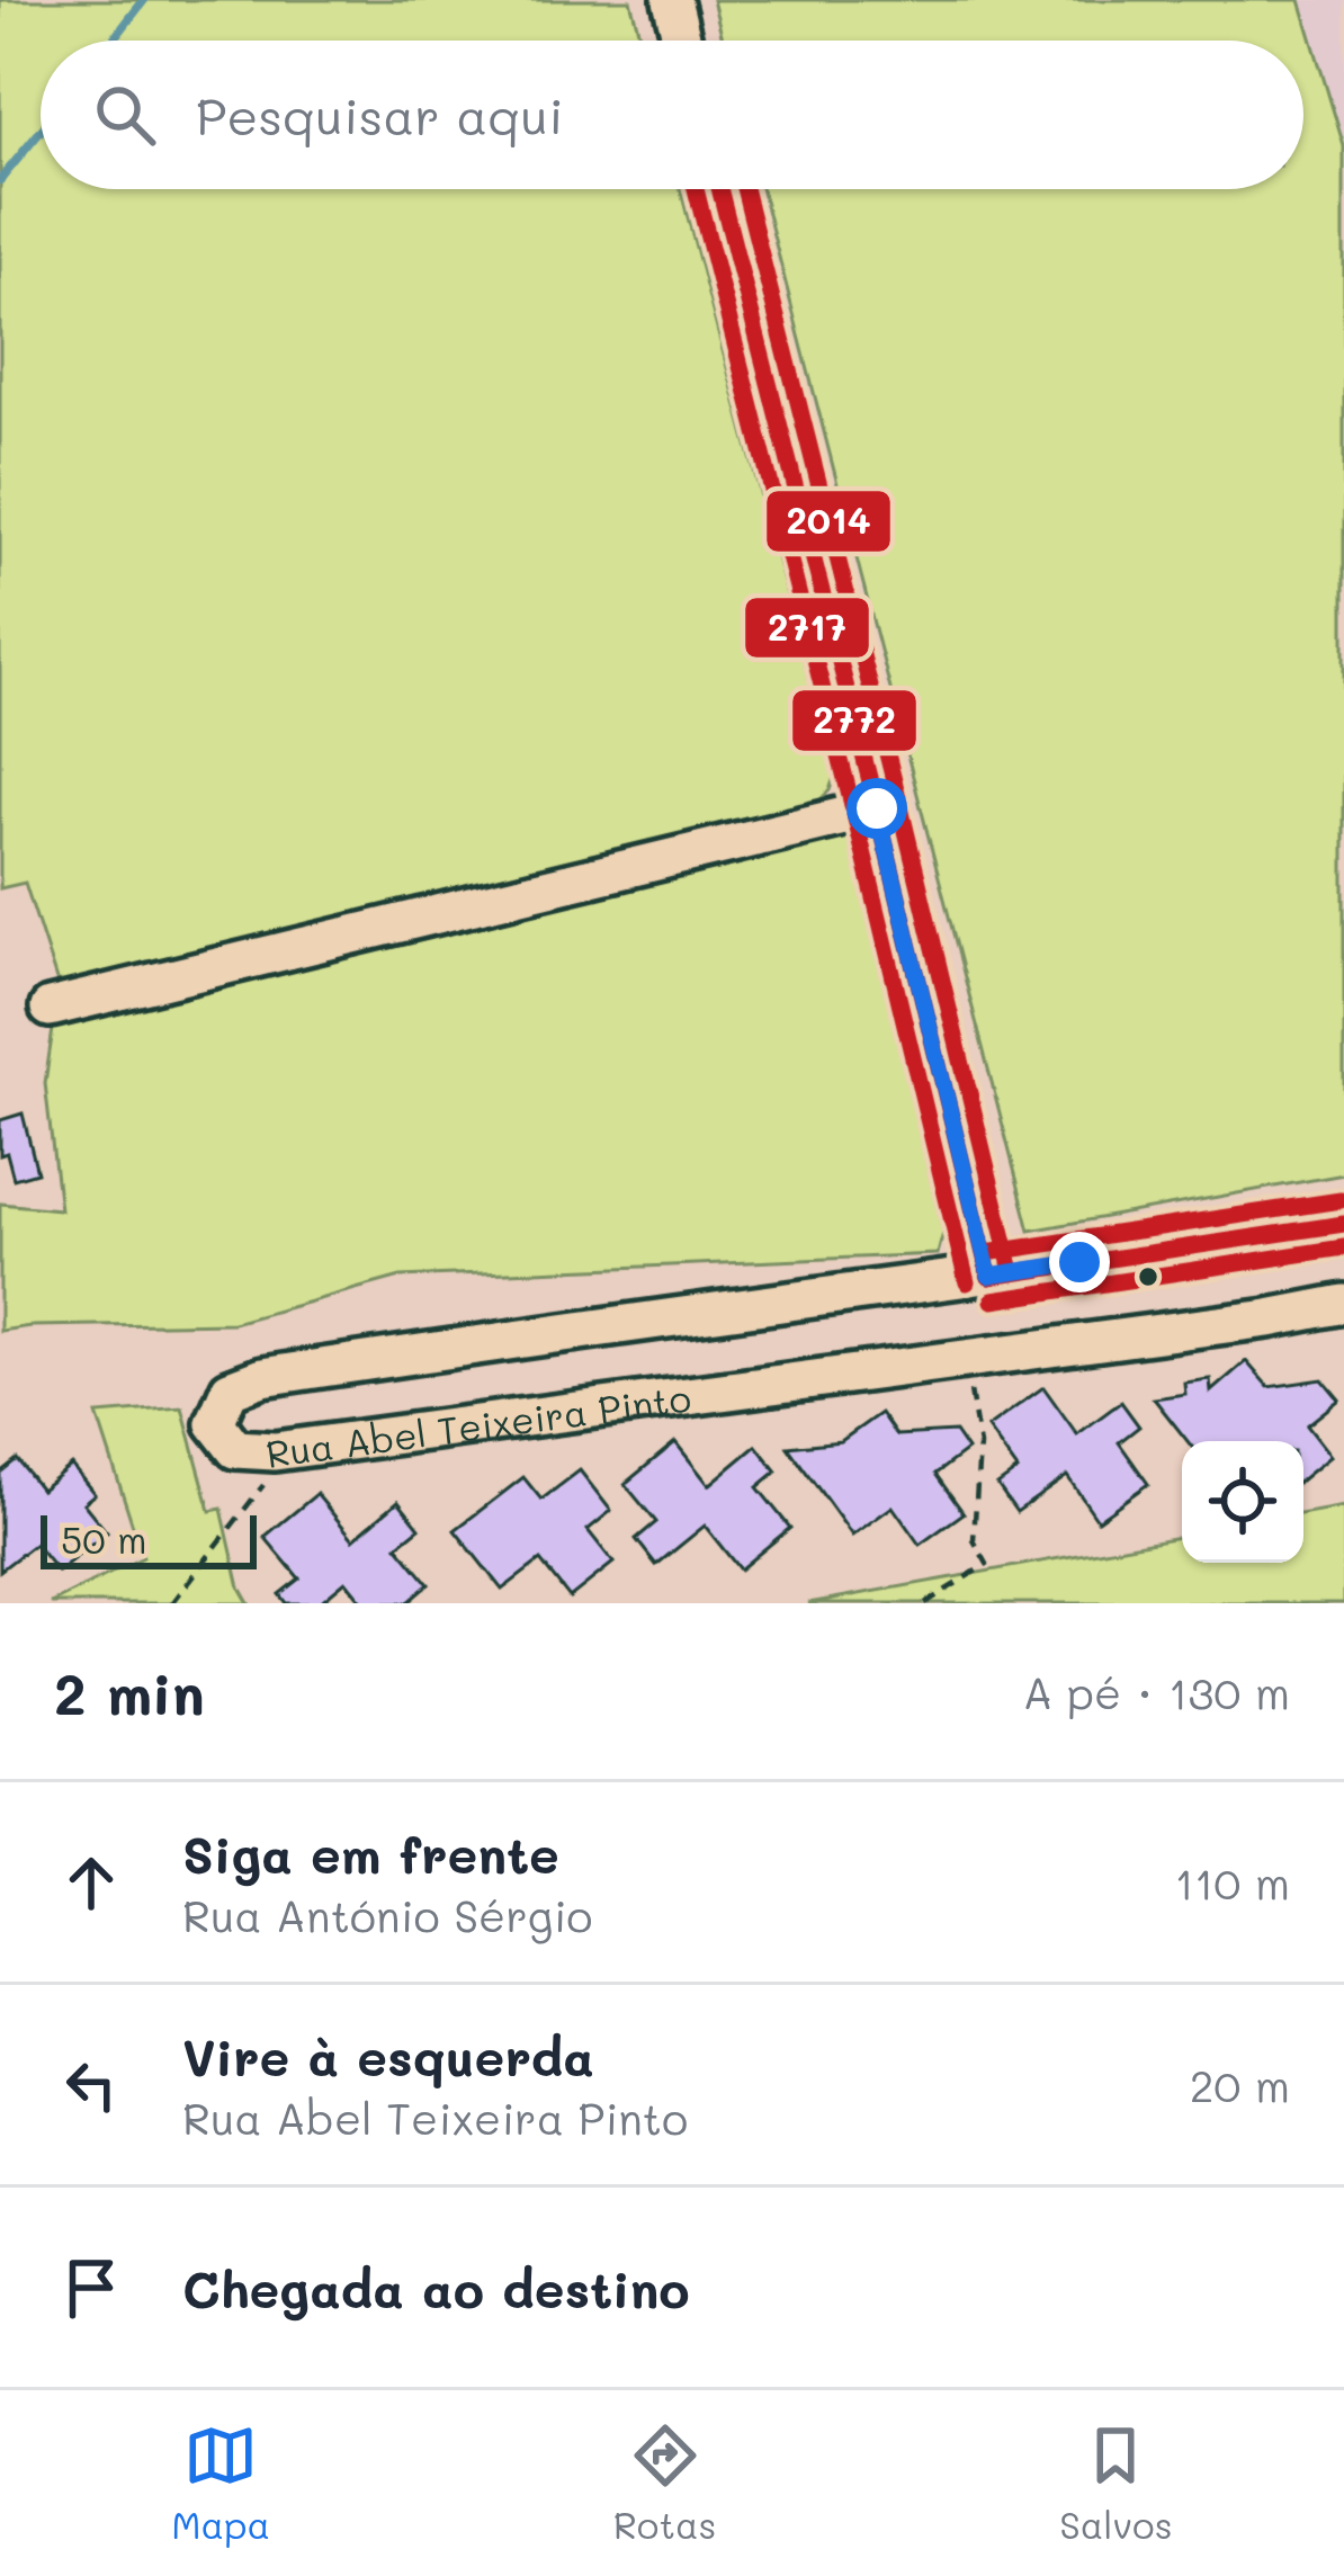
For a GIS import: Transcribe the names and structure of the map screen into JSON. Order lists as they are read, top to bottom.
{
  "streets": {
    "street": ["Rua Abel Teixeira Pinto"]
  },
  "lines": ["transit line 2772", "transit line 2717", "transit line 2014"],
  "scale_bar": "50 m",
  "page": {
    "search": "Pesquisar aqui",
    "scale": "50 m",
    "heading": ["2 min", "A pé · 130 m"],
    "list": [
      ["Siga em frente", "Rua António Sérgio", "110 m"],
      ["Vire à esquerda", "Rua Abel Teixeira Pinto", "20 m"],
      "Chegada ao destino"
    ],
    "nav": ["Mapa", "Rotas", "Salvos"]
  }
}
